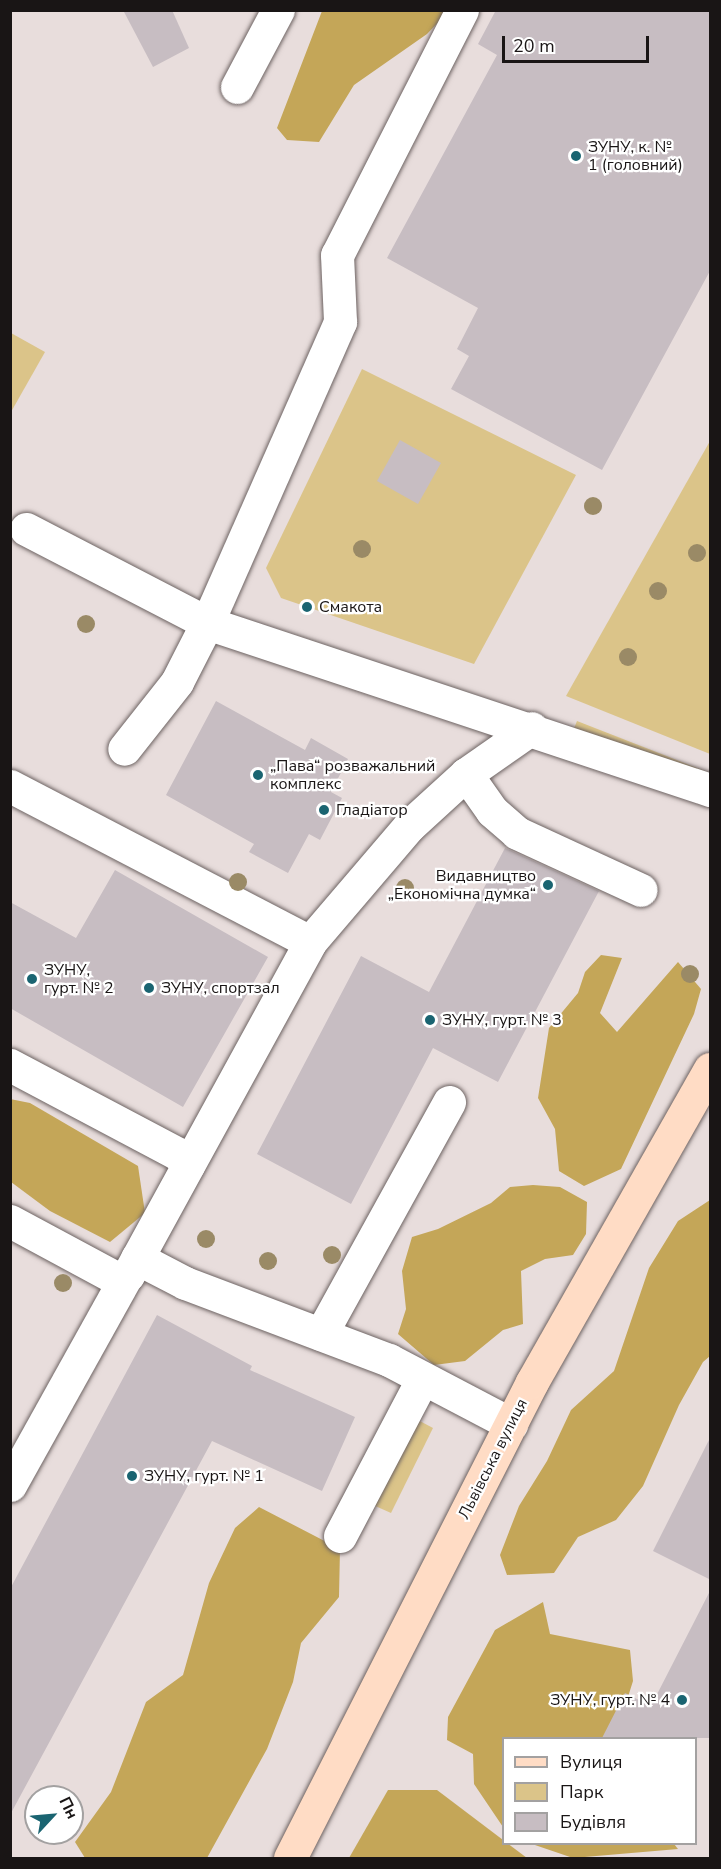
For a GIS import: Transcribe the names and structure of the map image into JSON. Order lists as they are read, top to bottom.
{
  "streets": {
    "main road": ["Львівська вулиця"]
  },
  "places": [
    "ЗУНУ, к. № 1 (головний)",
    "Смакота",
    "„Пава“ розважальний комплекс",
    "Гладіатор",
    "Видавництво „Економічна думка“",
    "ЗУНУ, гурт. № 2",
    "ЗУНУ, спортзал",
    "ЗУНУ, гурт. № 3",
    "ЗУНУ, гурт. № 1",
    "ЗУНУ, гурт. № 4"
  ],
  "legend": ["Вулиця", "Парк", "Будівля"],
  "scale_bar": "20 m",
  "north": "top right"
}
